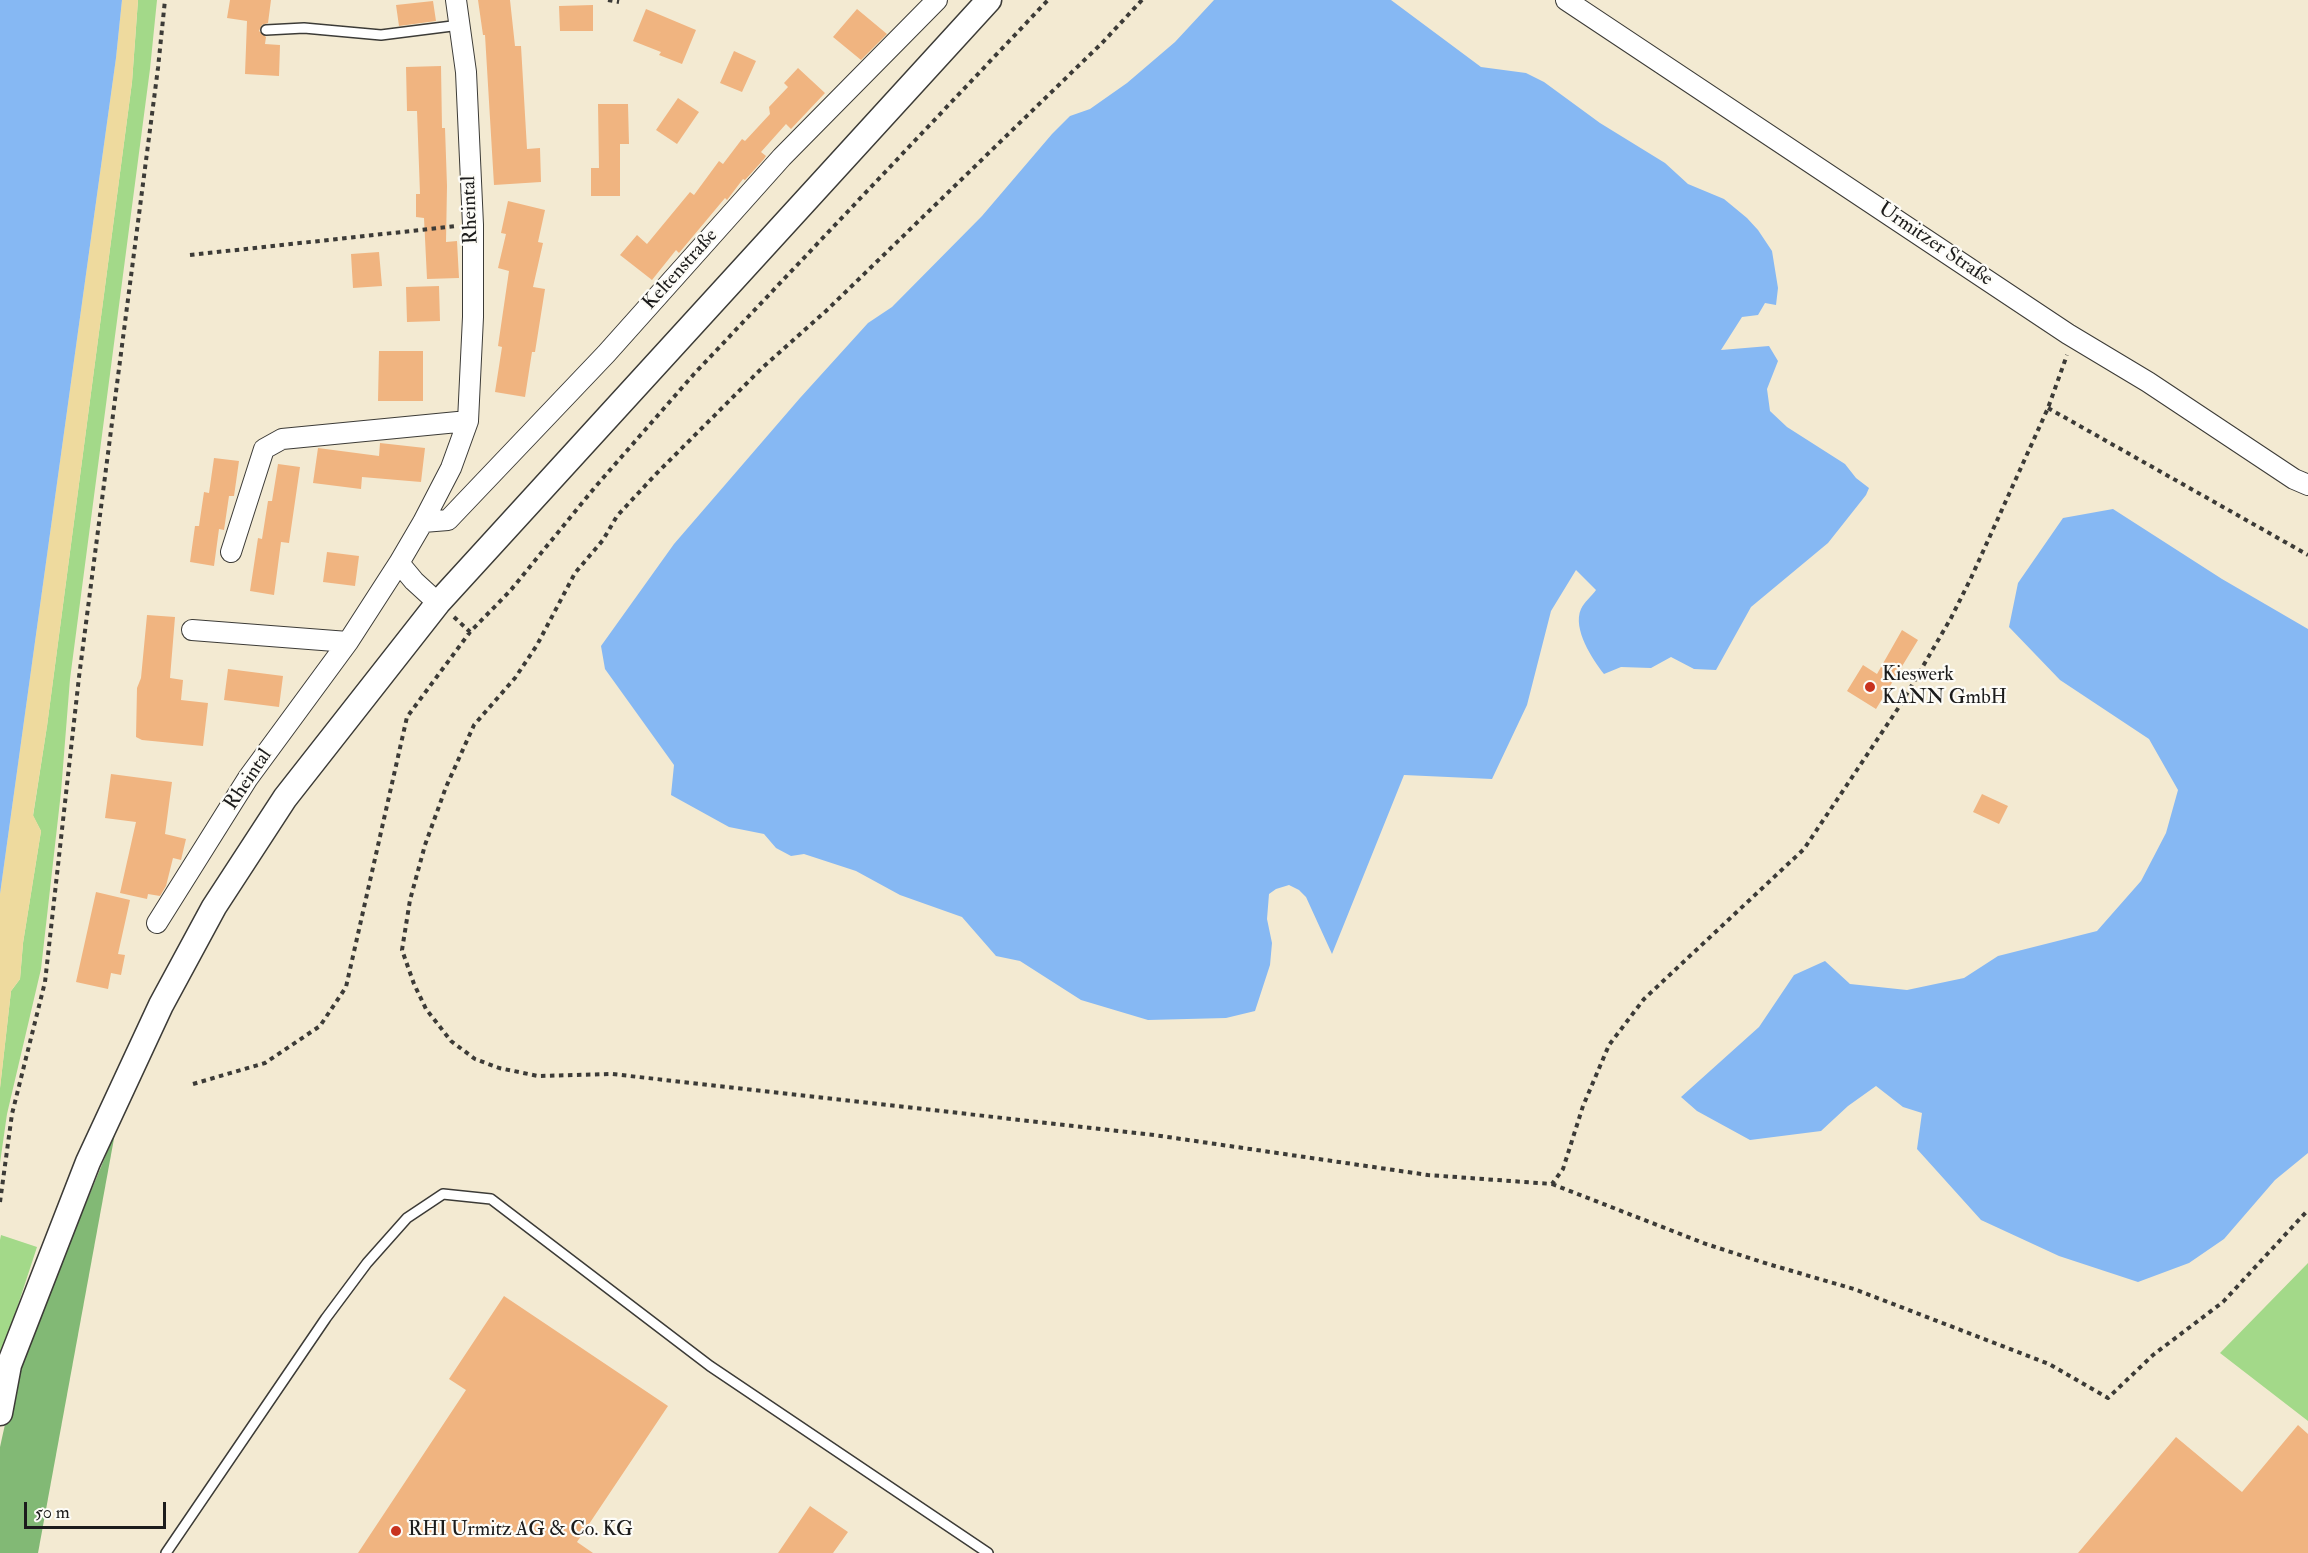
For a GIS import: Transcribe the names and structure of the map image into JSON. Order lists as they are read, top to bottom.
{
  "streets": {
    "street": ["Rheintal", "Urmitzer Straße", "Keltenstraße"]
  },
  "crossings": [
    ["Rheintal", "Keltenstraße"]
  ],
  "places": ["Kieswerk KANN GmbH", "RHI Urmitz AG & Co. KG"],
  "scale_bar": "50 m"
}
